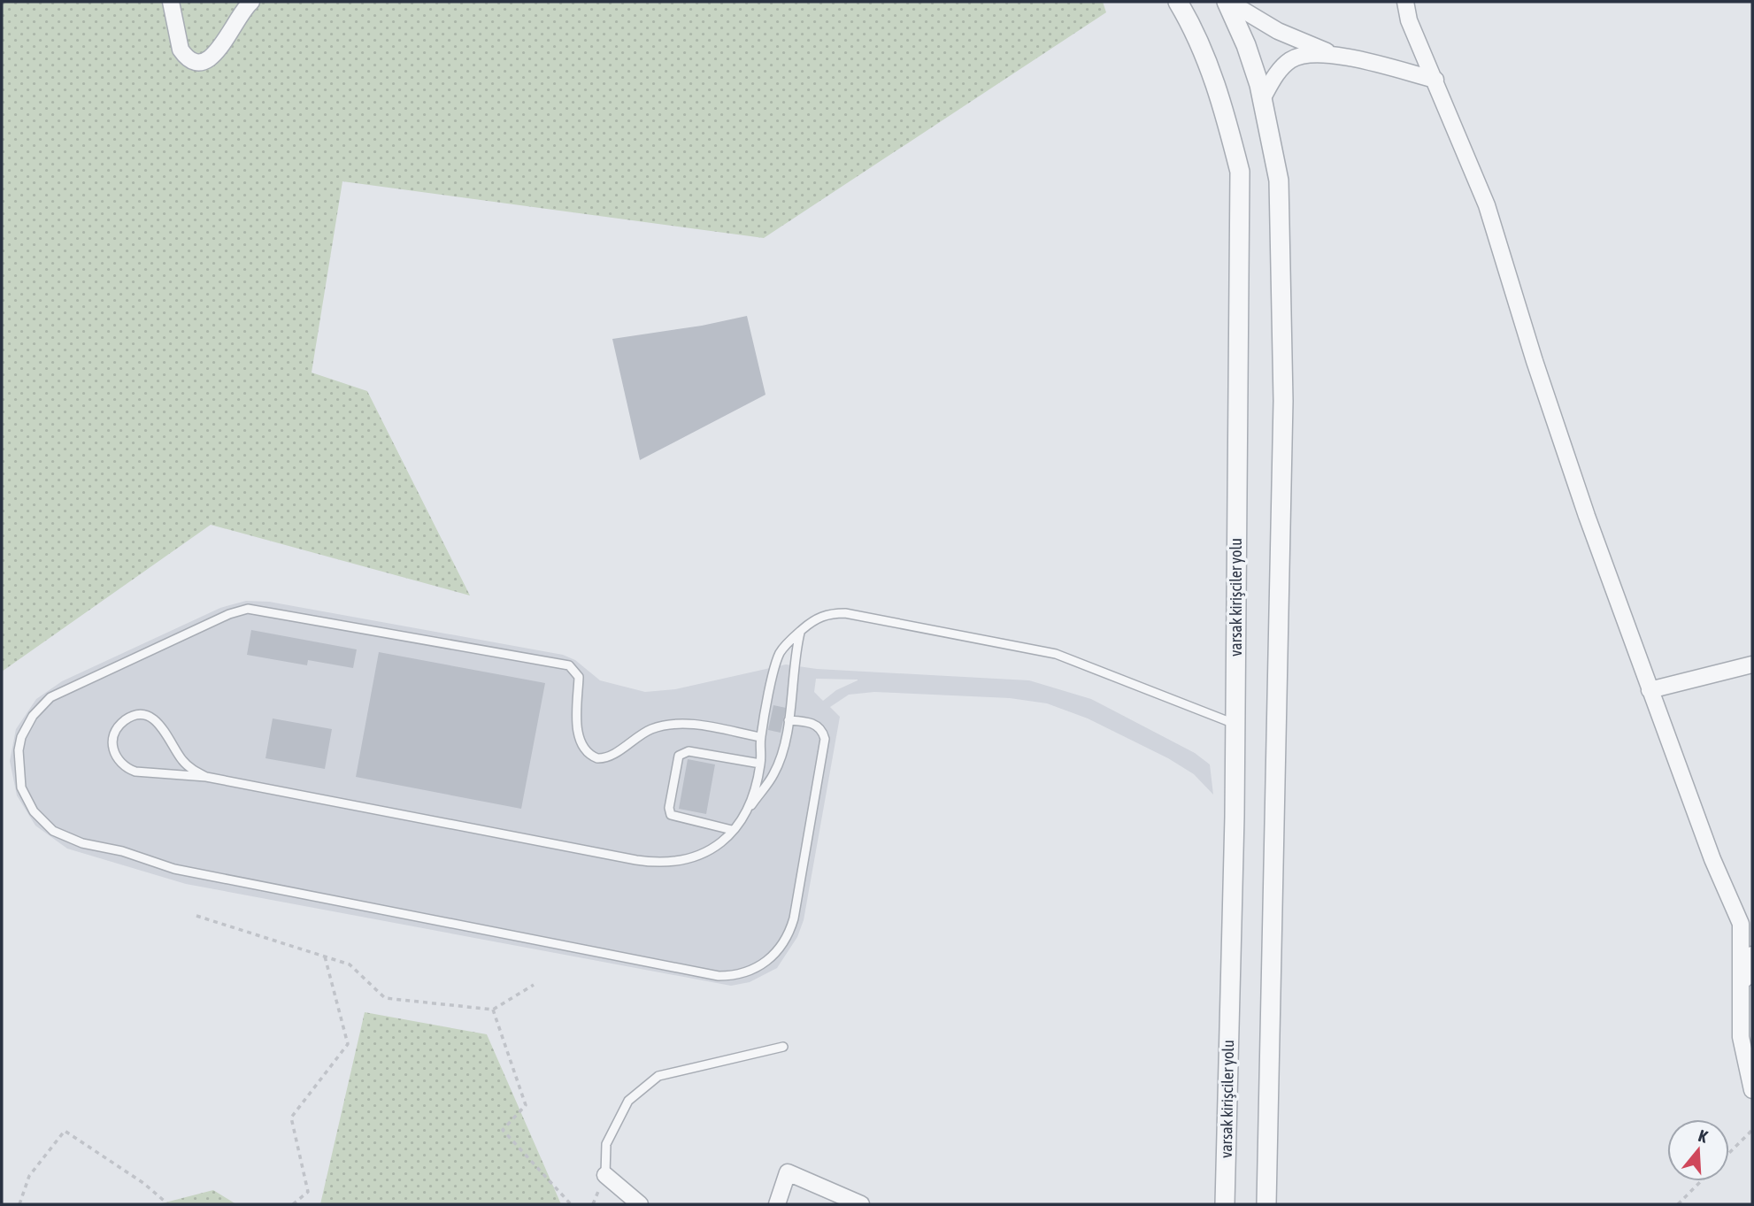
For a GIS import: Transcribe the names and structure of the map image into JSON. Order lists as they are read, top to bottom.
{
  "streets": {
    "street": ["varsak kirişciler yolu"]
  },
  "north": "top"
}
